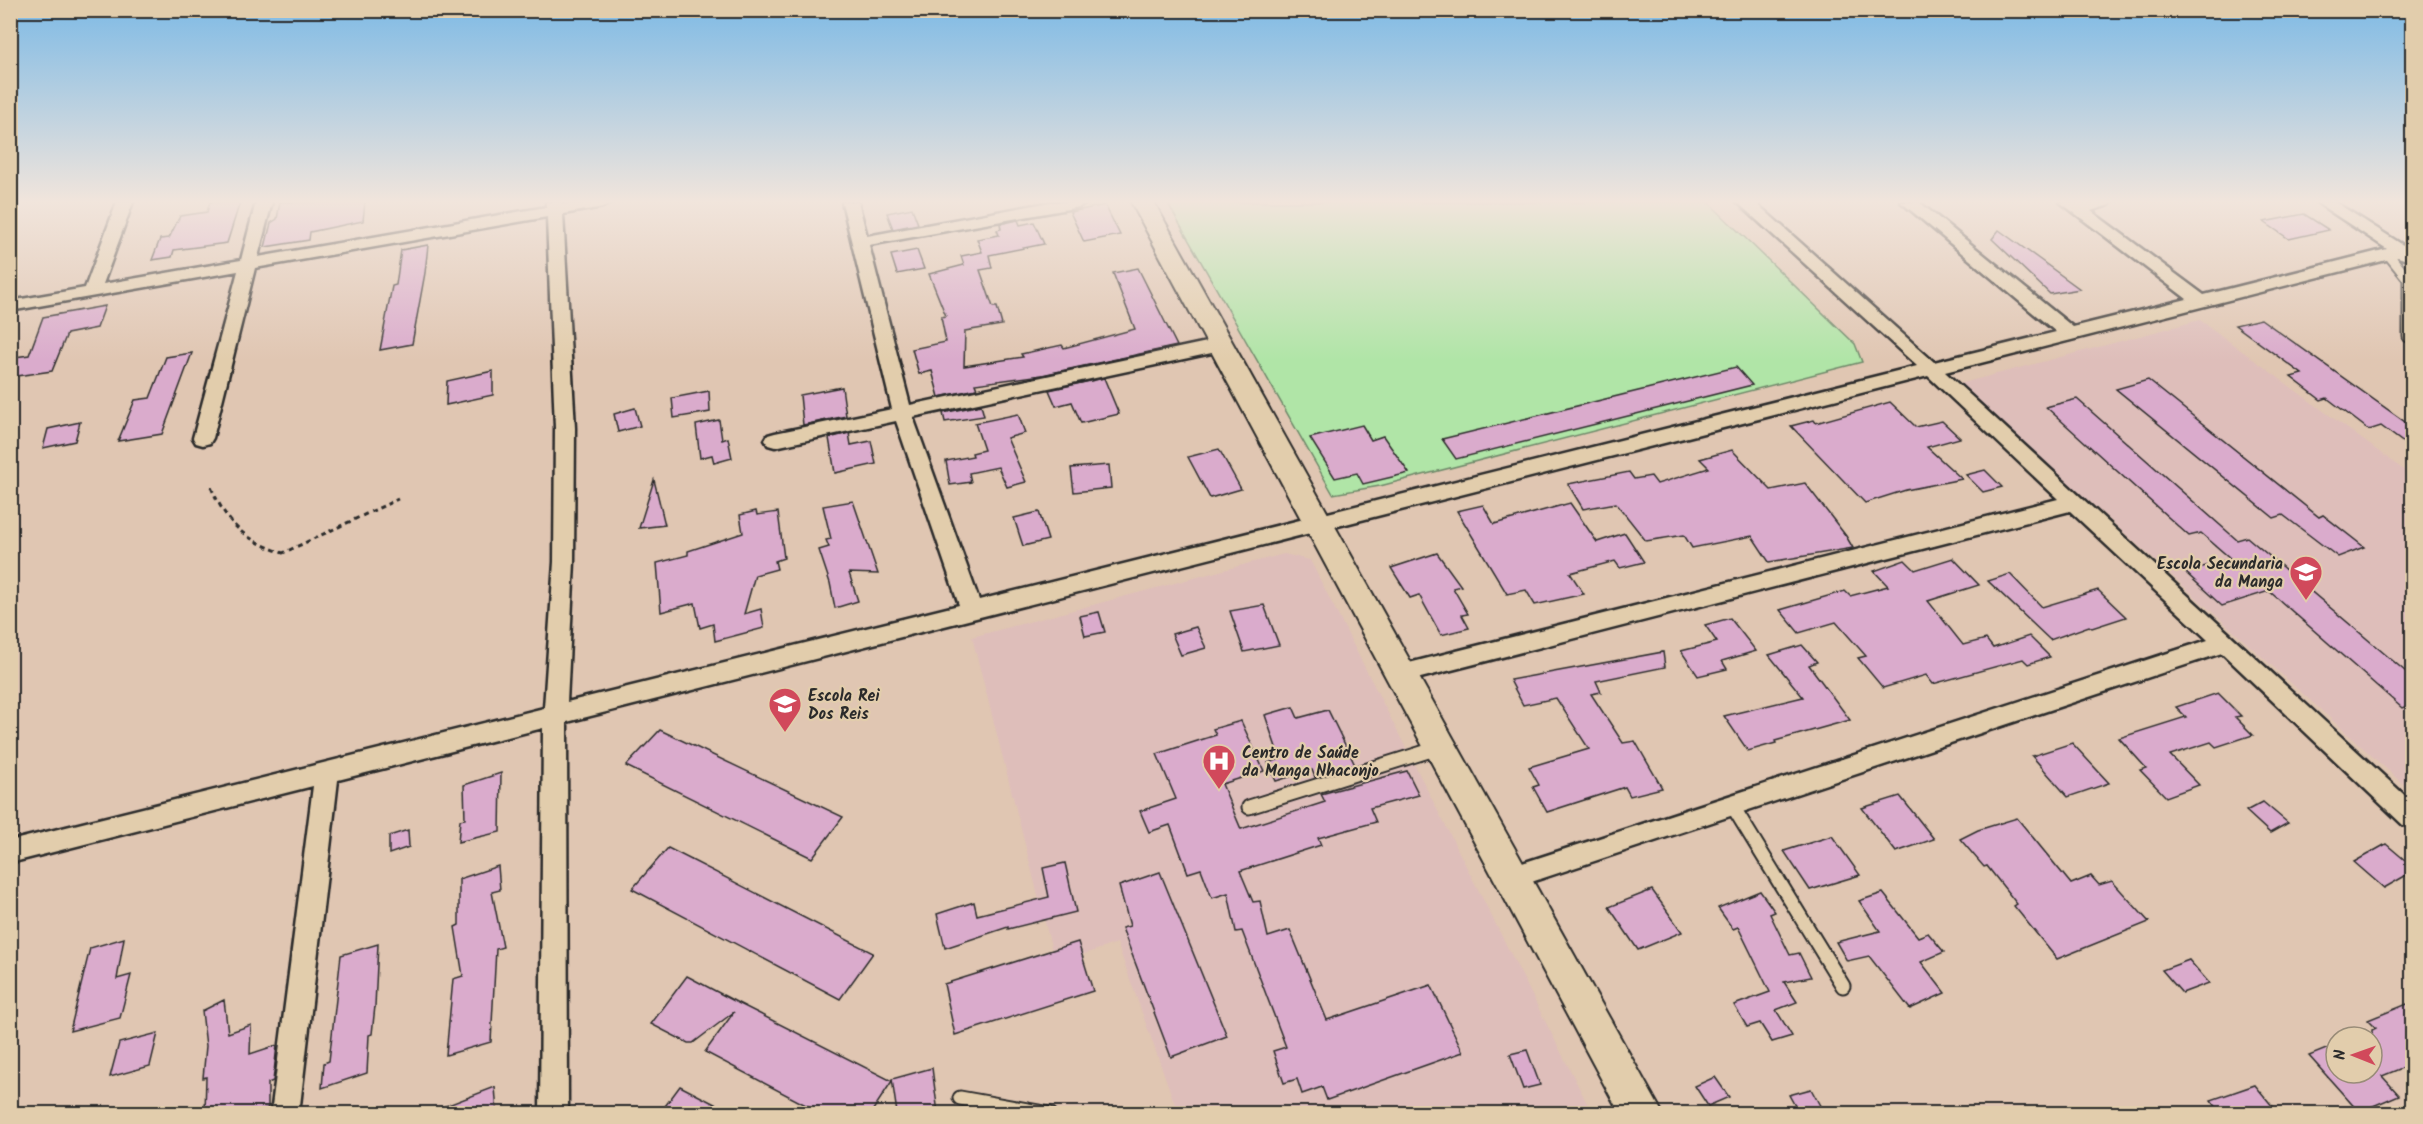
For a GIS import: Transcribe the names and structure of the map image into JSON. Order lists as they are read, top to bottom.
{
  "places": {
    "school or university": ["Escola Secundaria da Manga", "Escola Rei Dos Reis"],
    "hospital": ["Centro de Saúde da Manga Nhaconjo"]
  },
  "north": "left"
}
